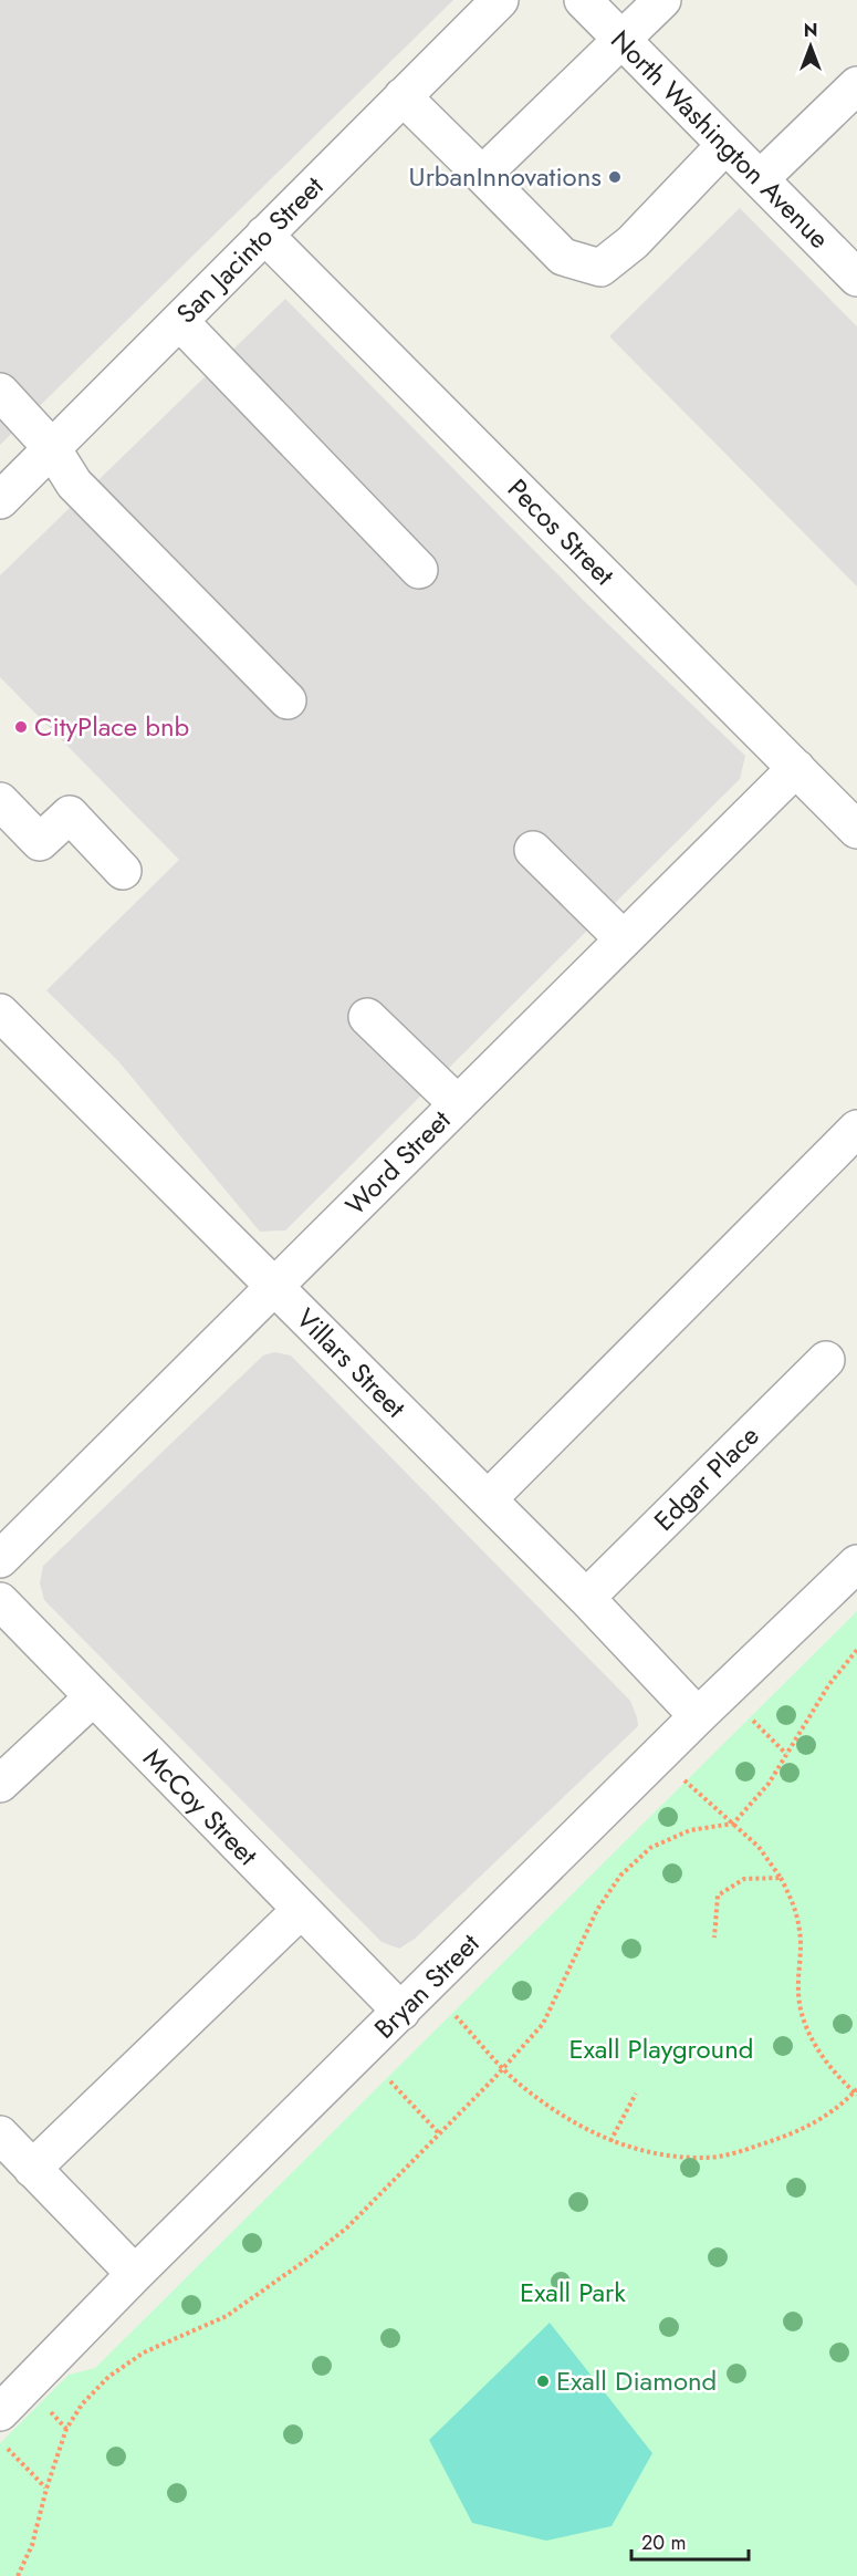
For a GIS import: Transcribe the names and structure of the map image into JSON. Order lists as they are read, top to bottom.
{
  "streets": {
    "street": [
      "North Washington Avenue",
      "San Jacinto Street",
      "Pecos Street",
      "Word Street",
      "Villars Street",
      "Edgar Place",
      "McCoy Street",
      "Bryan Street"
    ]
  },
  "crossings": [
    ["San Jacinto Street", "Pecos Street"],
    ["Pecos Street", "Word Street"],
    ["Word Street", "Villars Street"],
    ["Villars Street", "Edgar Place"],
    ["Villars Street", "Bryan Street"],
    ["McCoy Street", "Bryan Street"]
  ],
  "parks": ["Exall Playground", "Exall Park"],
  "places": ["UrbanInnovations", "CityPlace bnb", "Exall Diamond"],
  "scale_bar": "20 m",
  "north": "top"
}
